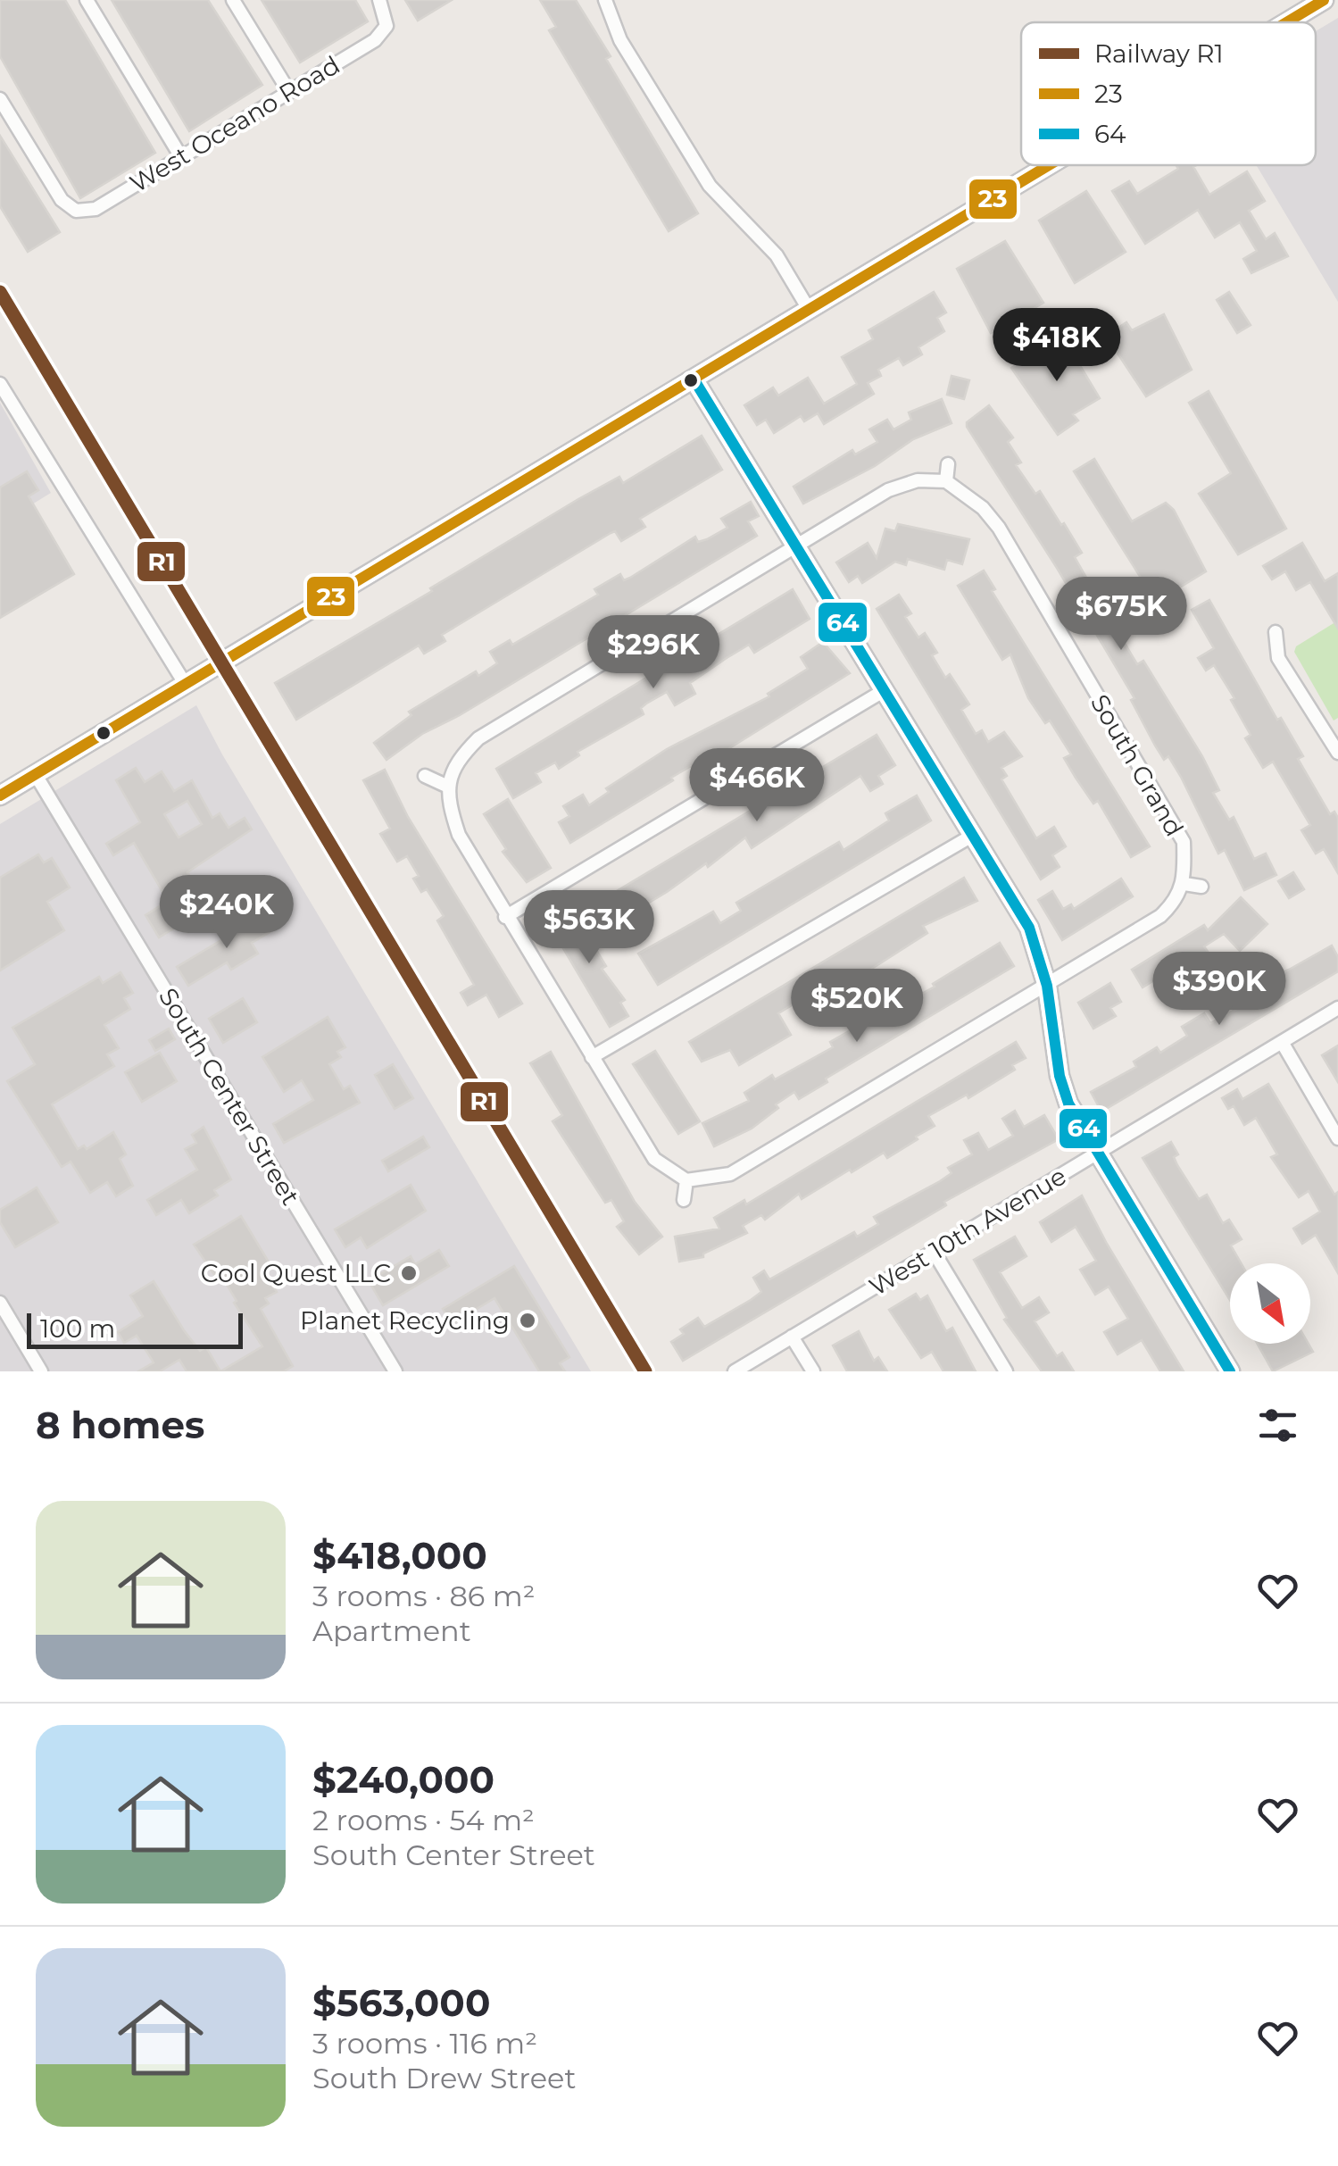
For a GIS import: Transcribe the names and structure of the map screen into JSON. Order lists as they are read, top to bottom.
{
  "streets": {
    "street": [
      "West Oceano Road",
      "South Grand",
      "South Center Street",
      "West 10th Avenue"
    ]
  },
  "places": ["Cool Quest LLC", "Planet Recycling"],
  "lines": ["transit line 23", "rail line R1", "transit line 64"],
  "legend": ["Railway R1", "23", "64"],
  "scale_bar": "100 m",
  "north": "bottom right",
  "page": {
    "price": [
      "$418K",
      "$675K",
      "$296K",
      "$466K",
      "$240K",
      "$563K",
      "$390K",
      "$520K"
    ],
    "scale": "100 m",
    "heading": "8 homes",
    "list": [
      {
        "name": "$418,000",
        "note": "3 rooms · 86 m² · Apartment"
      },
      {
        "name": "$240,000",
        "note": "2 rooms · 54 m² · South Center Street"
      },
      {
        "name": "$563,000",
        "note": "3 rooms · 116 m² · South Drew Street"
      }
    ]
  }
}
